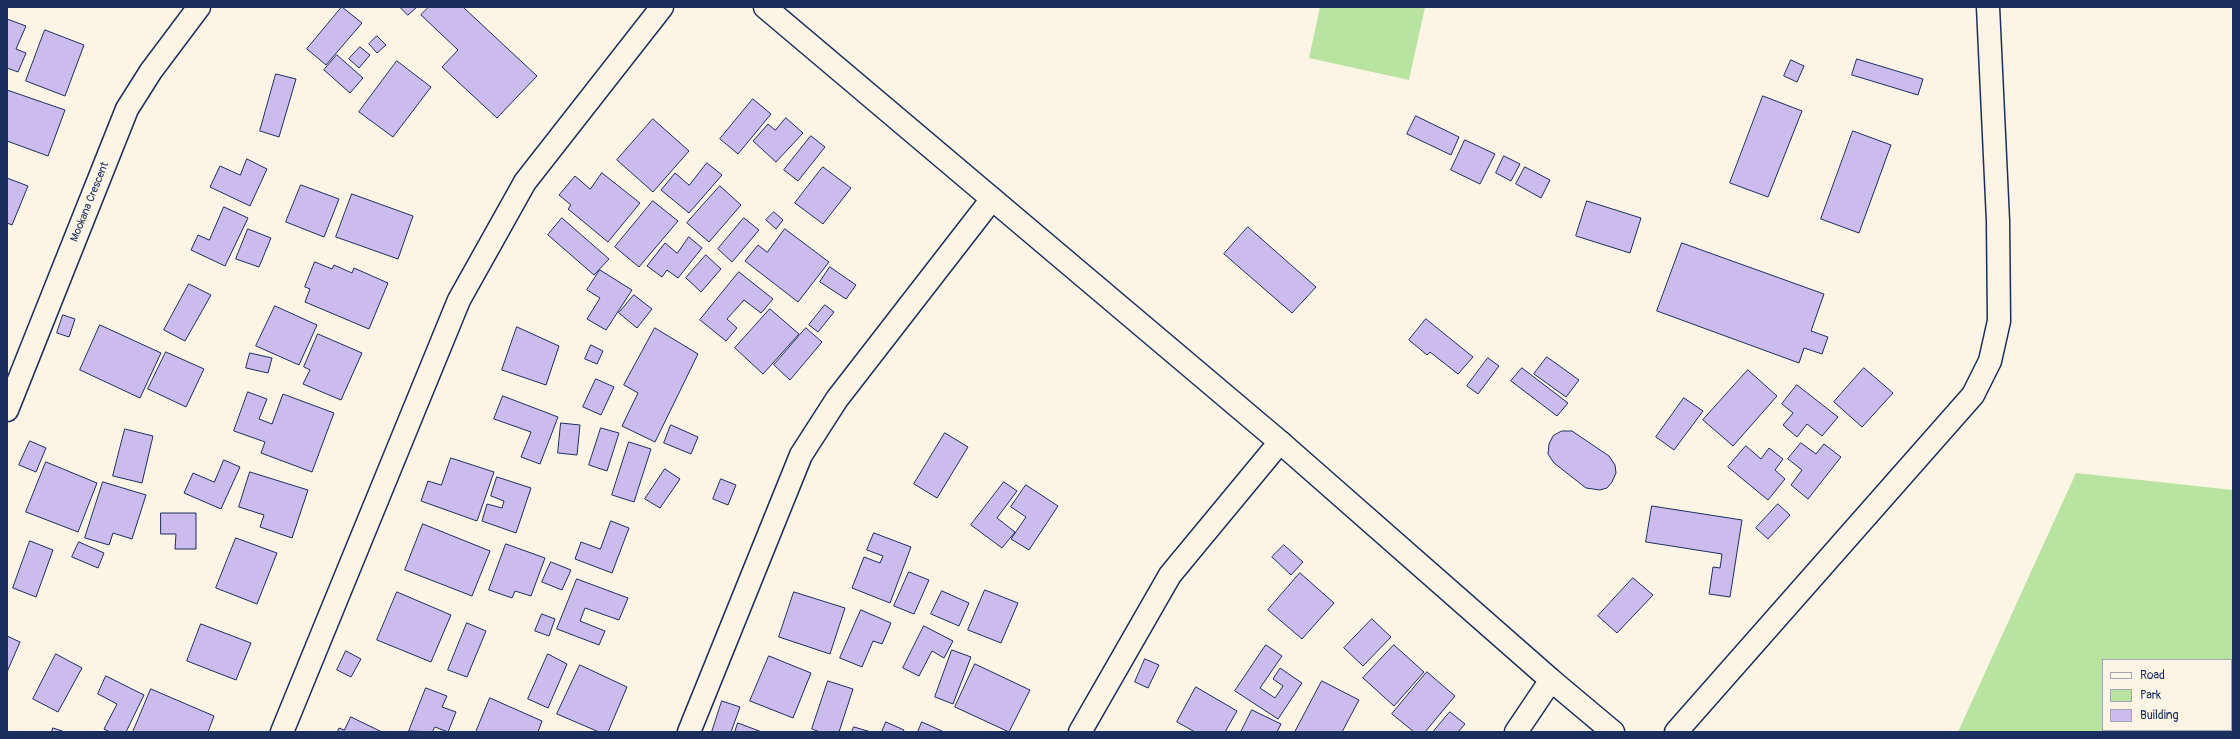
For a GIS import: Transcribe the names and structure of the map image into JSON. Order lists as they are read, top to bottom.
{
  "streets": {
    "street": ["Mookana Crescent"]
  },
  "legend": ["Road", "Park", "Building"]
}
